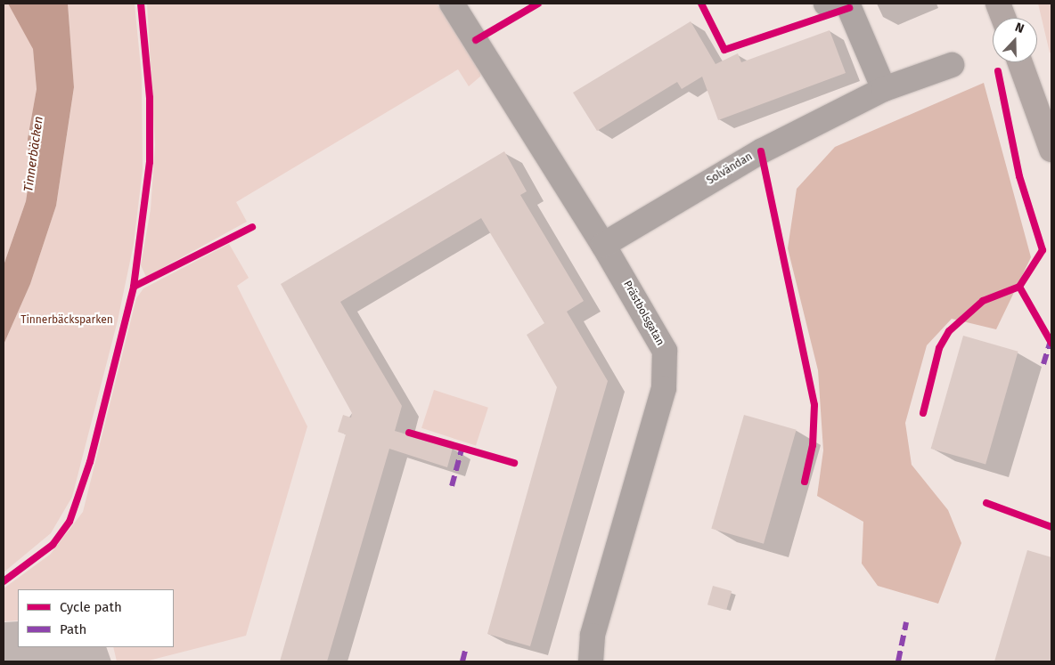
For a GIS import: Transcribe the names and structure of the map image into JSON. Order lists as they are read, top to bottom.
{
  "streets": {
    "street": ["Solvändan", "Prästbolsgatan"]
  },
  "crossings": [
    ["Solvändan", "Prästbolsgatan"]
  ],
  "water": ["Tinnerbäcken"],
  "parks": ["Tinnerbäcksparken"],
  "legend": ["Cycle path", "Path"],
  "north": "top"
}
